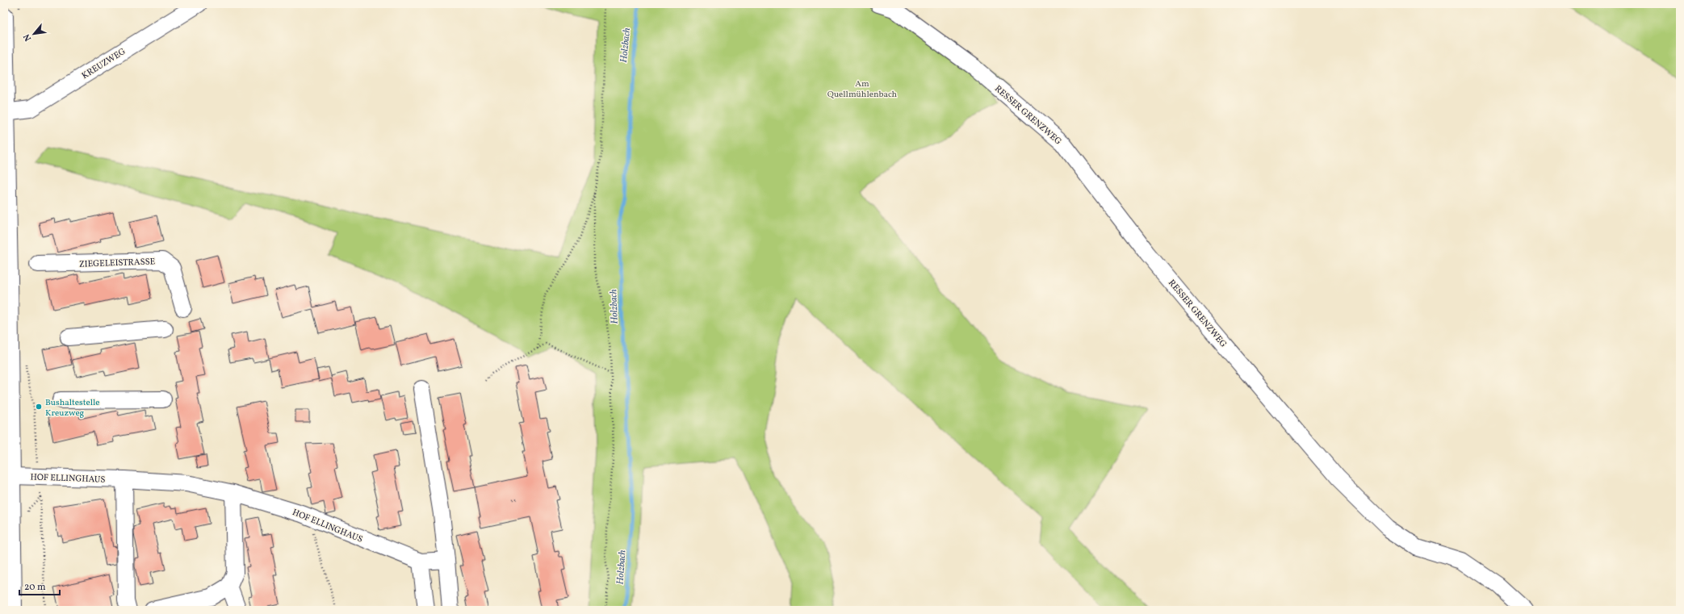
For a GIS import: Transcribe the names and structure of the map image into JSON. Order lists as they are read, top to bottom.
{
  "streets": {
    "street": [
      "KREUZWEG",
      "RESSER GRENZWEG",
      "ZIEGELEISTRASSE",
      "HOF ELLINGHAUS"
    ]
  },
  "water": ["Holzbach"],
  "parks": ["Am Quellmühlenbach"],
  "places": ["Bushaltestelle Kreuzweg"],
  "scale_bar": "20 m",
  "north": "bottom left"
}
